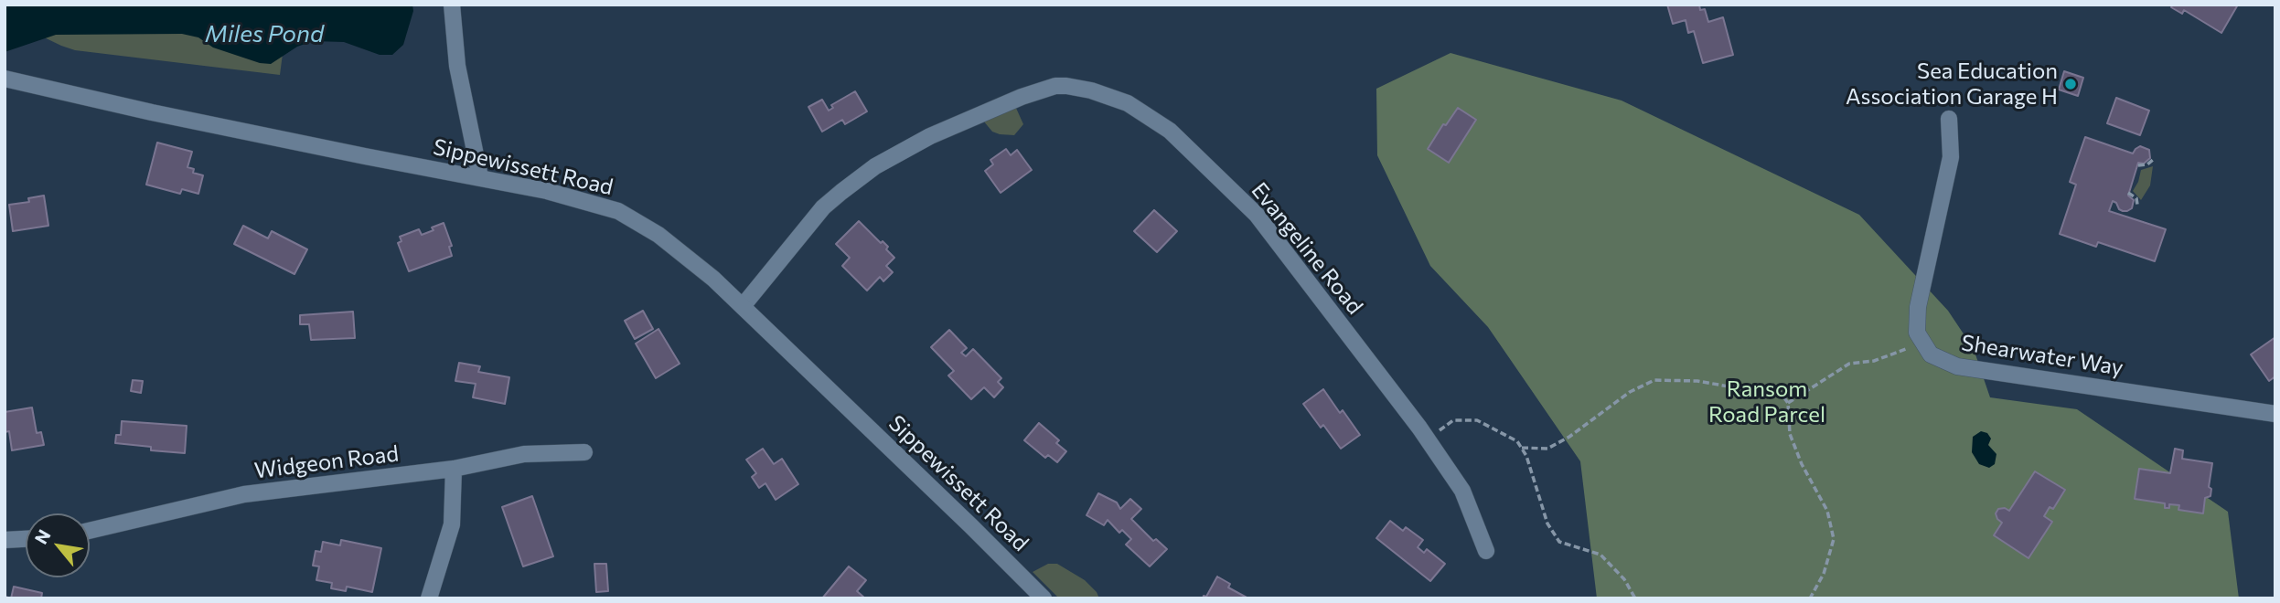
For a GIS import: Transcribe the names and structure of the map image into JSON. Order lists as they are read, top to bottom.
{
  "streets": {
    "street": [
      "Sippewissett Road",
      "Evangeline Road",
      "Shearwater Way",
      "Widgeon Road"
    ]
  },
  "crossings": [
    ["Sippewissett Road", "Evangeline Road"]
  ],
  "water": ["Miles Pond"],
  "parks": ["Ransom Road Parcel"],
  "places": ["Sea Education Association Garage H"],
  "north": "top left"
}
